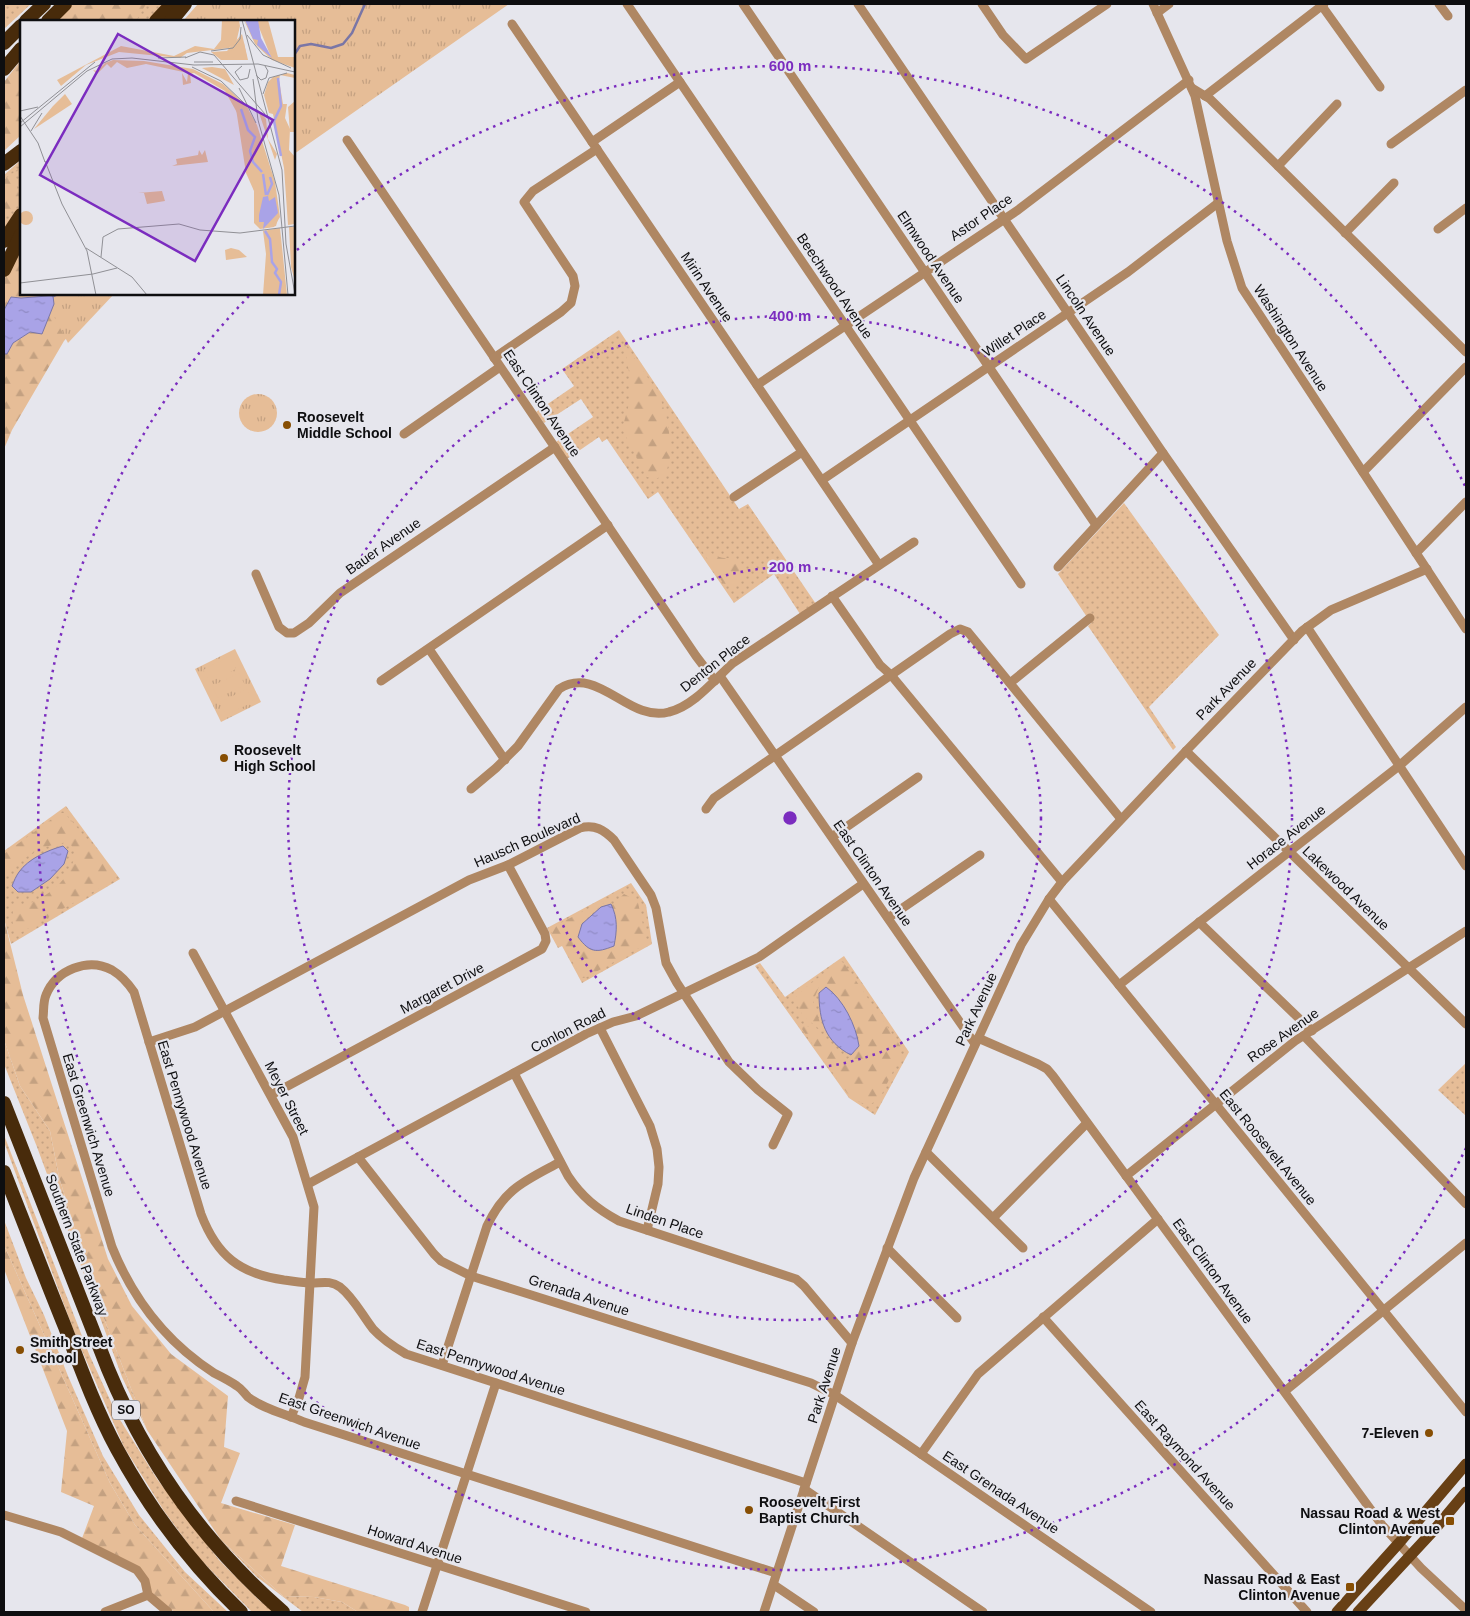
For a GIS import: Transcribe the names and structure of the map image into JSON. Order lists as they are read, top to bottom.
{
  "streets": {
    "highway": ["Southern State Parkway", "SO"],
    "street": [
      "Astor Place",
      "Elmwood Avenue",
      "Beechwood Avenue",
      "Mirin Avenue",
      "Lincoln Avenue",
      "Willet Place",
      "Washington Avenue",
      "East Clinton Avenue",
      "Bauer Avenue",
      "Denton Place",
      "Park Avenue",
      "Horace Avenue",
      "Hausch Boulevard",
      "Lakewood Avenue",
      "Margaret Drive",
      "Conlon Road",
      "Rose Avenue",
      "Meyer Street",
      "East Pennywood Avenue",
      "East Greenwich Avenue",
      "East Roosevelt Avenue",
      "Linden Place",
      "Grenada Avenue",
      "East Raymond Avenue",
      "East Grenada Avenue",
      "Howard Avenue"
    ]
  },
  "crossings": [
    ["Astor Place", "Elmwood Avenue"],
    ["Astor Place", "Beechwood Avenue"],
    ["Astor Place", "Mirin Avenue"],
    ["Astor Place", "Lincoln Avenue"],
    ["Astor Place", "Washington Avenue"],
    ["Elmwood Avenue", "Willet Place"],
    ["Beechwood Avenue", "Willet Place"],
    ["Mirin Avenue", "Willet Place"],
    ["Mirin Avenue", "Denton Place"],
    ["Lincoln Avenue", "Willet Place"],
    ["Lincoln Avenue", "Park Avenue"],
    ["Willet Place", "Washington Avenue"],
    ["Washington Avenue", "Park Avenue"],
    ["East Clinton Avenue", "Bauer Avenue"],
    ["East Clinton Avenue", "Denton Place"],
    ["East Clinton Avenue", "Park Avenue"],
    ["East Clinton Avenue", "Conlon Road"],
    ["East Clinton Avenue", "Rose Avenue"],
    ["Park Avenue", "Lakewood Avenue"],
    ["Park Avenue", "East Pennywood Avenue"],
    ["Park Avenue", "East Greenwich Avenue"],
    ["Park Avenue", "East Roosevelt Avenue"],
    ["Park Avenue", "Linden Place"],
    ["Park Avenue", "Grenada Avenue"],
    ["Park Avenue", "East Grenada Avenue"],
    ["Horace Avenue", "Lakewood Avenue"],
    ["Horace Avenue", "East Roosevelt Avenue"],
    ["Hausch Boulevard", "Margaret Drive"],
    ["Hausch Boulevard", "Conlon Road"],
    ["Hausch Boulevard", "Meyer Street"],
    ["Hausch Boulevard", "East Pennywood Avenue"],
    ["Lakewood Avenue", "Rose Avenue"],
    ["Margaret Drive", "Meyer Street"],
    ["Conlon Road", "Meyer Street"],
    ["Conlon Road", "Linden Place"],
    ["Conlon Road", "Grenada Avenue"],
    ["Rose Avenue", "East Roosevelt Avenue"],
    ["Meyer Street", "East Pennywood Avenue"],
    ["Meyer Street", "East Greenwich Avenue"],
    ["East Pennywood Avenue", "East Greenwich Avenue"],
    ["Grenada Avenue", "East Grenada Avenue"]
  ],
  "places": {
    "other": [
      "Roosevelt Middle School",
      "Roosevelt High School",
      "Smith Street School",
      "7-Eleven",
      "Roosevelt First Baptist Church"
    ],
    "transit": ["Nassau Road & West Clinton Avenue", "Nassau Road & East Clinton Avenue"]
  },
  "rings": ["600 m", "400 m", "200 m"]
}
